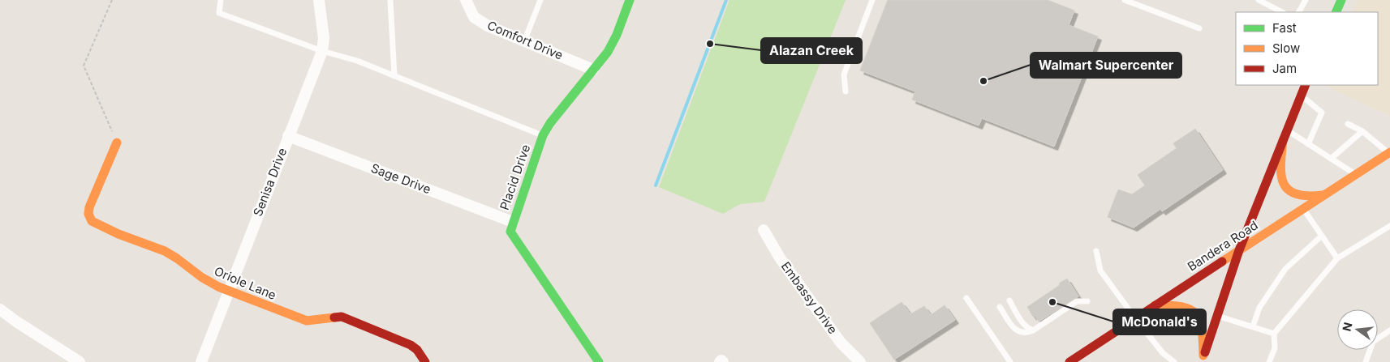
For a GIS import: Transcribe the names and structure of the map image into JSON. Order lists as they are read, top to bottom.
{
  "streets": {
    "street": [
      "Comfort Drive",
      "Placid Drive",
      "Sage Drive",
      "Senisa Drive",
      "Bandera Road",
      "Oriole Lane",
      "Embassy Drive"
    ]
  },
  "crossings": [
    ["Comfort Drive", "Placid Drive"],
    ["Placid Drive", "Sage Drive"],
    ["Sage Drive", "Senisa Drive"],
    ["Senisa Drive", "Oriole Lane"]
  ],
  "places": ["Alazan Creek", "Walmart Supercenter", "McDonald's"],
  "legend": ["Fast", "Slow", "Jam"],
  "north": "left"
}
